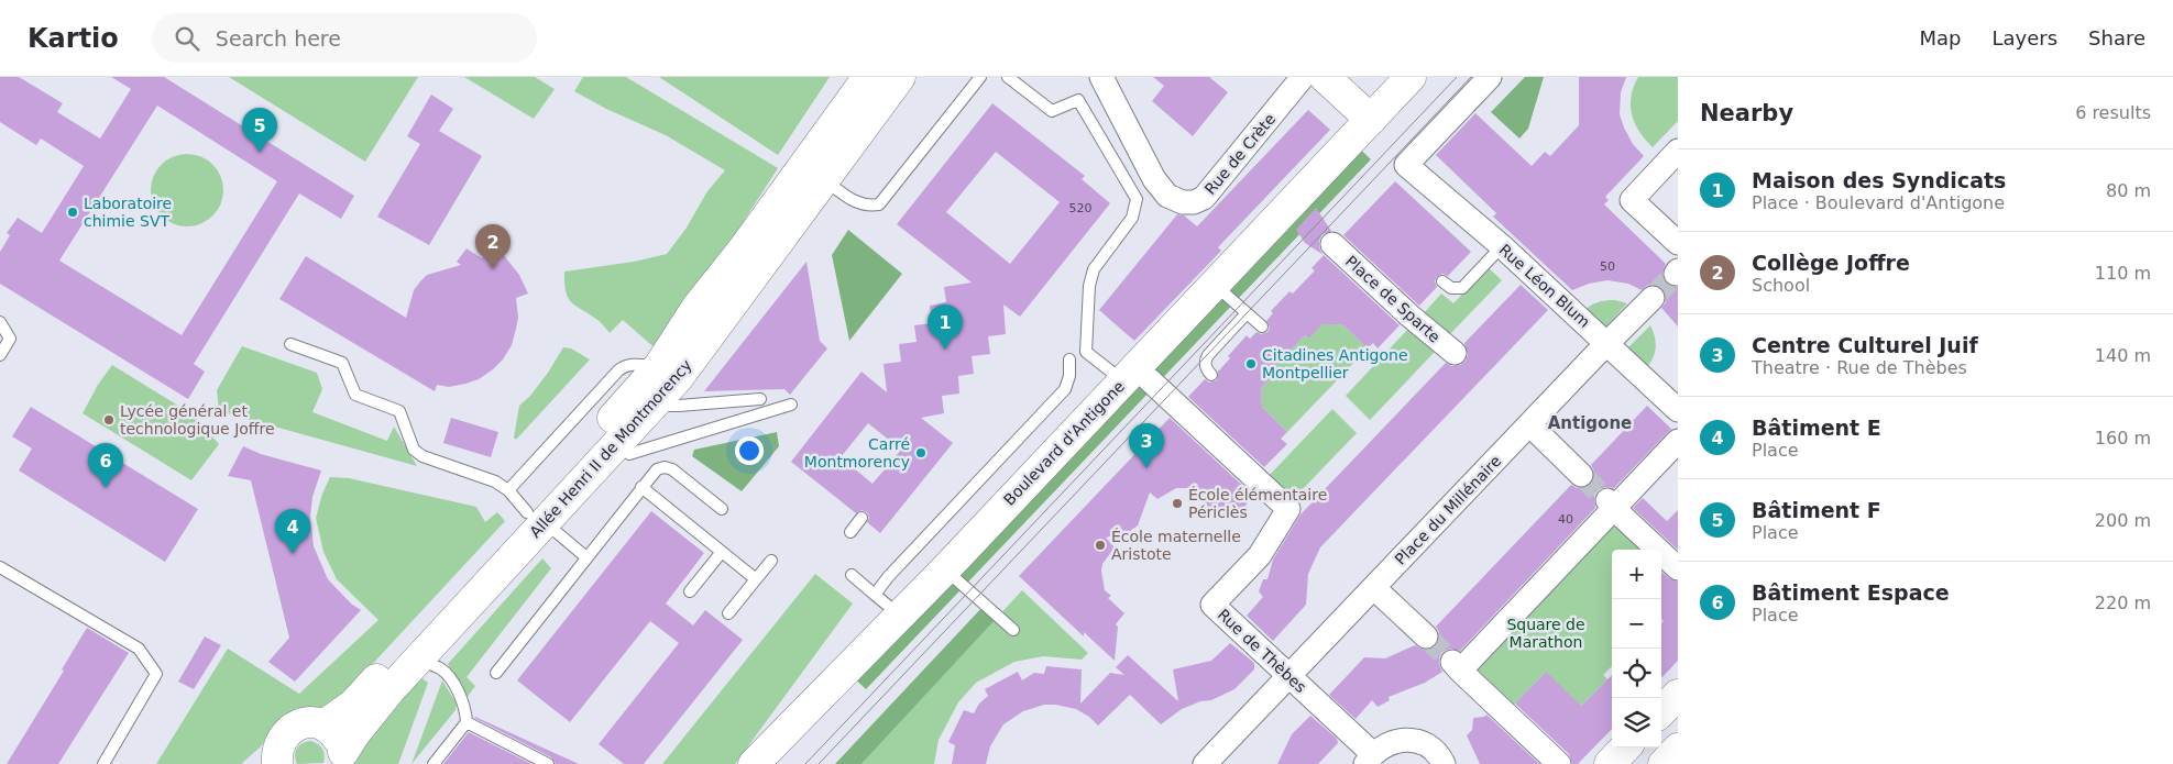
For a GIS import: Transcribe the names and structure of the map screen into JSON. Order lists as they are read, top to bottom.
{
  "streets": {
    "street": [
      "Rue de Crète",
      "Rue Léon Blum",
      "Place de Sparte",
      "Boulevard d'Antigone",
      "Allée Henri II de Montmorency",
      "Place du Millénaire",
      "Rue de Thèbes"
    ]
  },
  "crossings": [
    ["Rue Léon Blum", "Place du Millénaire"],
    ["Boulevard d'Antigone", "Rue de Thèbes"],
    ["Place du Millénaire", "Rue de Thèbes"]
  ],
  "districts": ["Antigone"],
  "parks": ["Square de Marathon"],
  "places": [
    "Laboratoire chimie SVT",
    "Citadines Antigone Montpellier",
    "Lycée général et technologique Joffre",
    "Carré Montmorency",
    "École élémentaire Périclès",
    "École maternelle Aristote"
  ],
  "house_numbers": ["520", "50", "40"],
  "page": {
    "header": "Kartio",
    "search": "Search here",
    "nav": ["Map", "Layers", "Share"],
    "heading": ["Nearby", "6 results"],
    "pins": [
      "5",
      "2",
      "1",
      "3",
      "6",
      "4"
    ],
    "list": [
      {
        "mark": "1",
        "name": "Maison des Syndicats",
        "note": "Place · Boulevard d'Antigone",
        "value": "80 m"
      },
      {
        "mark": "2",
        "name": "Collège Joffre",
        "note": "School",
        "value": "110 m"
      },
      {
        "mark": "3",
        "name": "Centre Culturel Juif",
        "note": "Theatre · Rue de Thèbes",
        "value": "140 m"
      },
      {
        "mark": "4",
        "name": "Bâtiment E",
        "note": "Place",
        "value": "160 m"
      },
      {
        "mark": "5",
        "name": "Bâtiment F",
        "note": "Place",
        "value": "200 m"
      },
      {
        "mark": "6",
        "name": "Bâtiment Espace",
        "note": "Place",
        "value": "220 m"
      }
    ],
    "map_buttons": ["+", "−"]
  }
}
